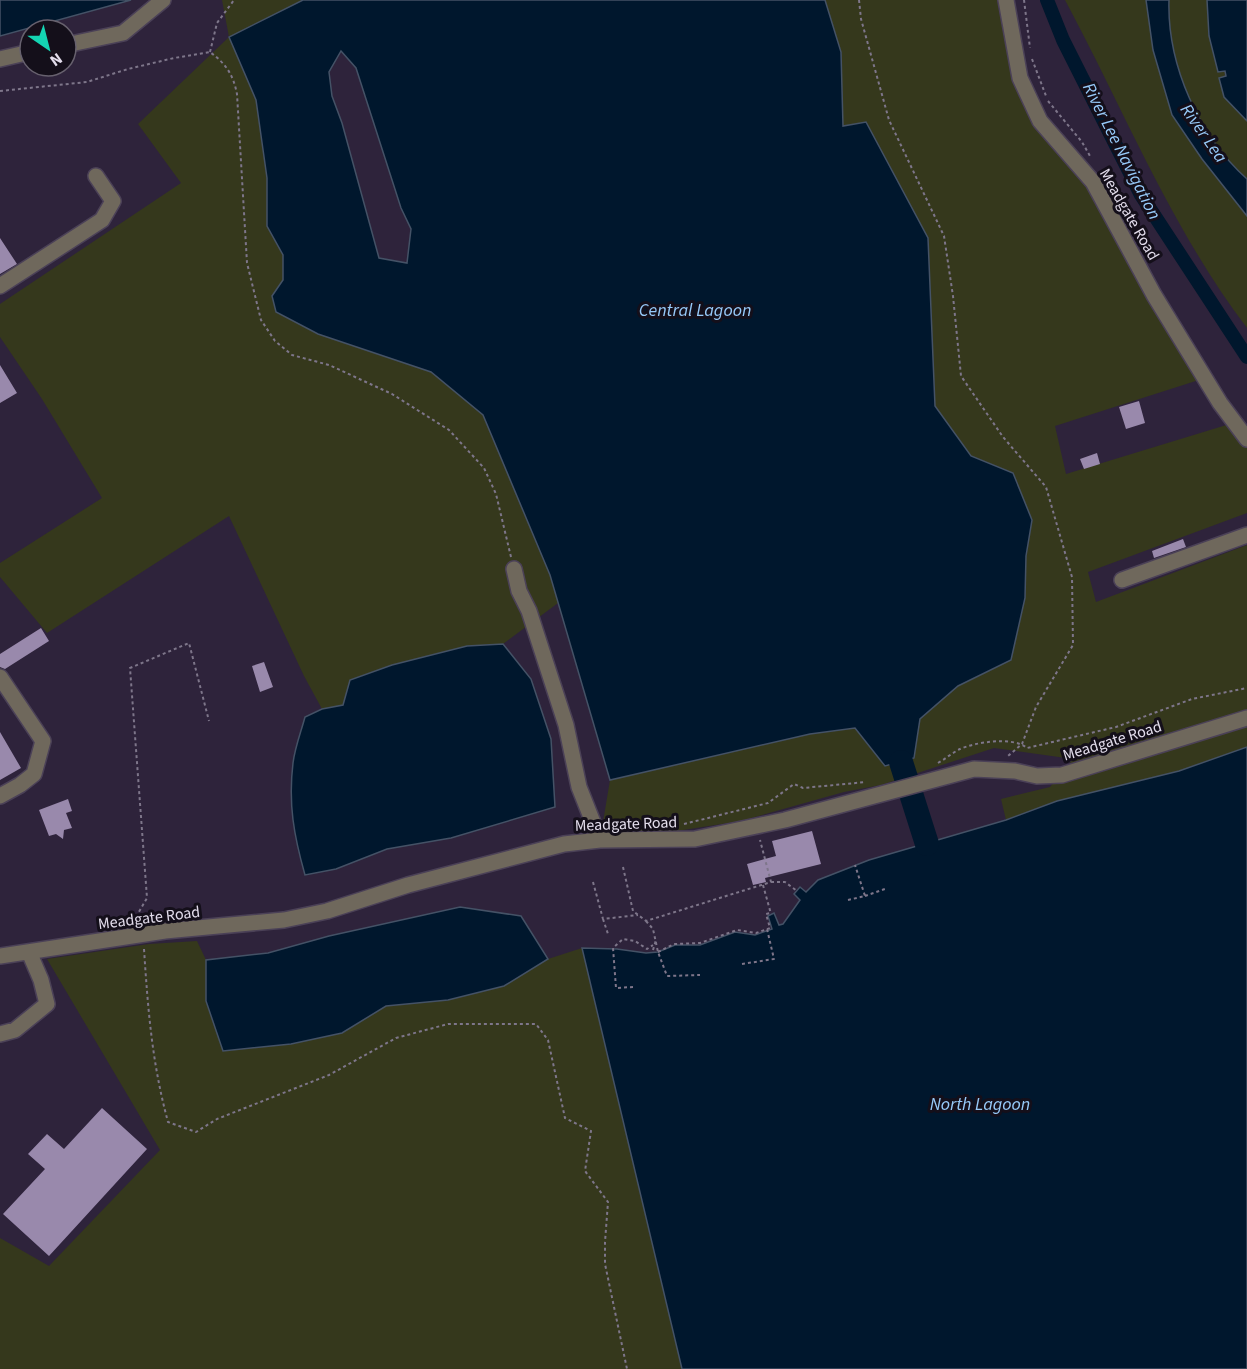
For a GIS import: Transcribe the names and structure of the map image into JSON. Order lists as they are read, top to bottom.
{
  "streets": {
    "street": ["Meadgate Road"]
  },
  "water": [
    "River Lea",
    "River Lee Navigation",
    "Central Lagoon",
    "North Lagoon"
  ],
  "north": "bottom right"
}
